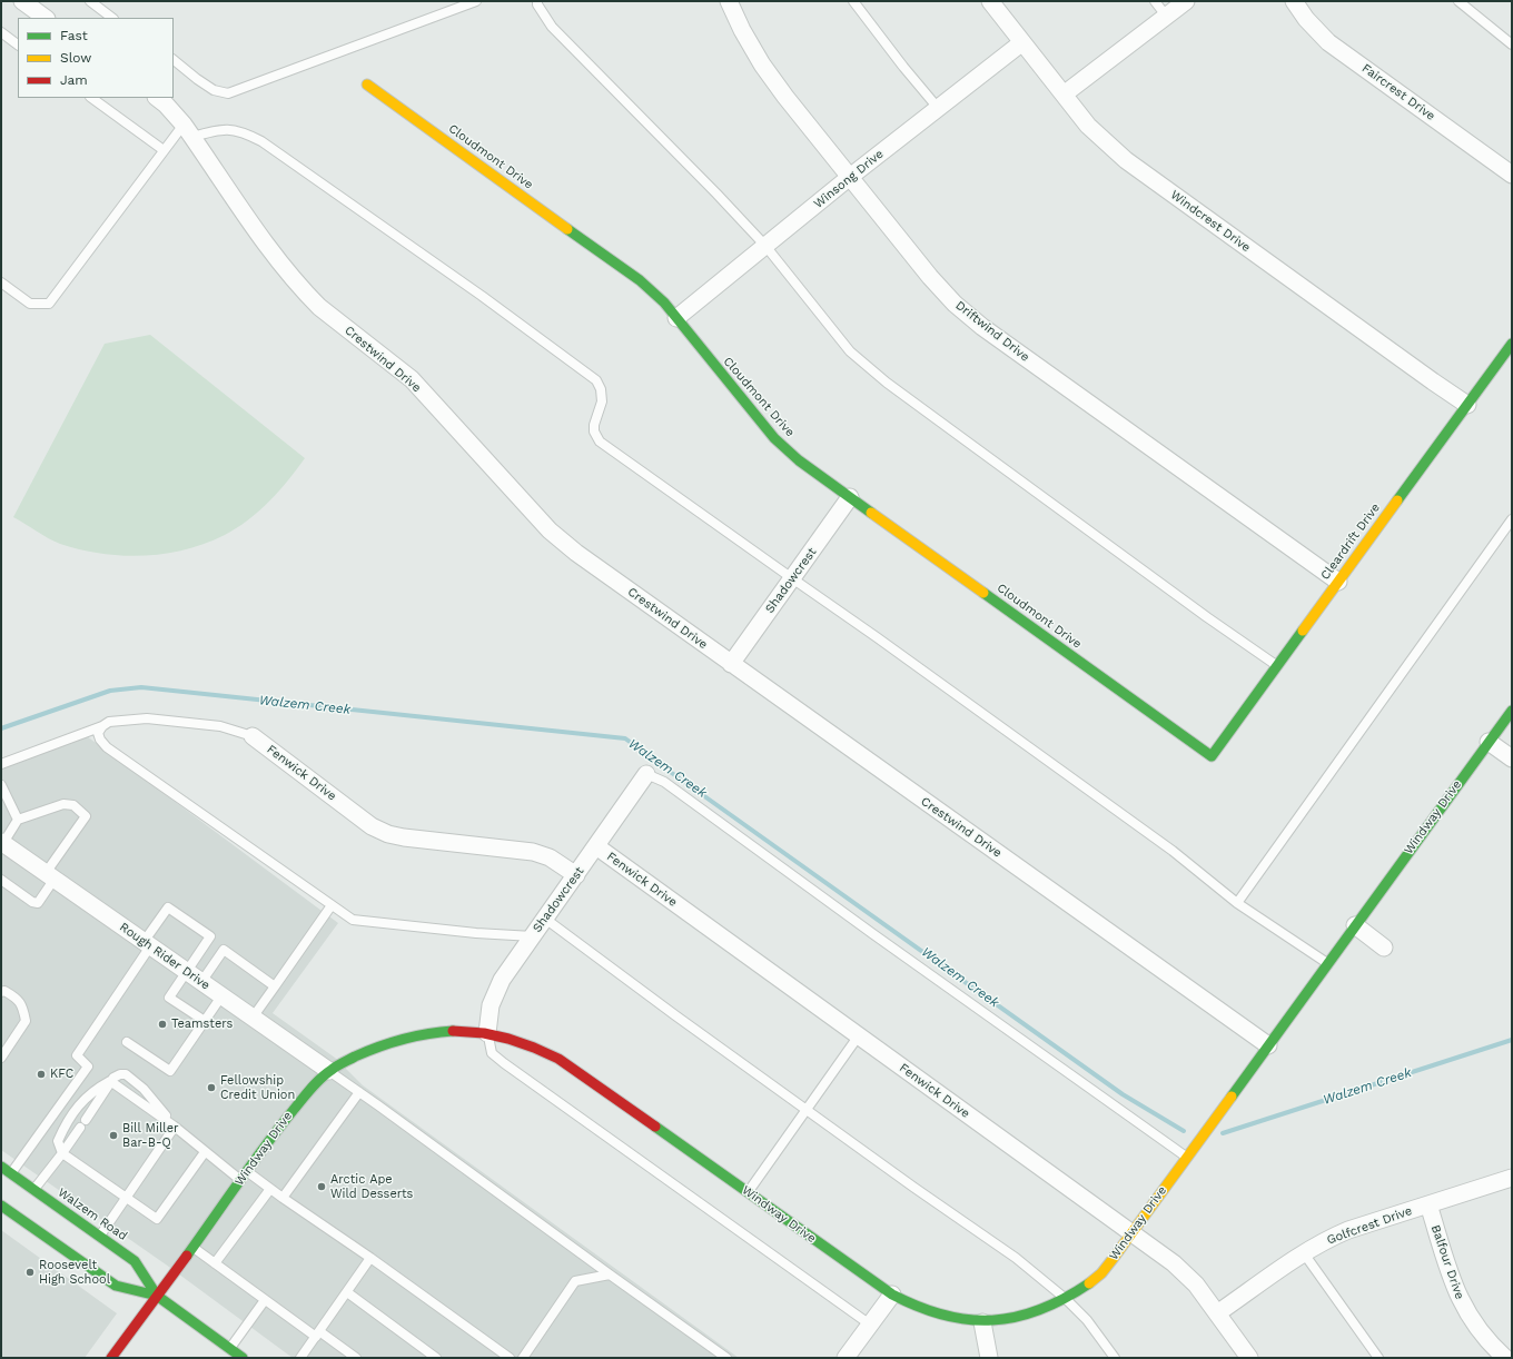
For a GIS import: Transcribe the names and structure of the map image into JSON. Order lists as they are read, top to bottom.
{
  "streets": {
    "street": [
      "Faircrest Drive",
      "Cloudmont Drive",
      "Winsong Drive",
      "Windcrest Drive",
      "Driftwind Drive",
      "Crestwind Drive",
      "Cleardrift Drive",
      "Shadowcrest",
      "Fenwick Drive",
      "Windway Drive",
      "Rough Rider Drive",
      "Walzem Road",
      "Golfcrest Drive",
      "Balfour Drive"
    ]
  },
  "crossings": [
    ["Cloudmont Drive", "Winsong Drive"],
    ["Cloudmont Drive", "Cleardrift Drive"],
    ["Cloudmont Drive", "Shadowcrest"],
    ["Winsong Drive", "Windcrest Drive"],
    ["Winsong Drive", "Driftwind Drive"],
    ["Windcrest Drive", "Cleardrift Drive"],
    ["Driftwind Drive", "Cleardrift Drive"],
    ["Crestwind Drive", "Shadowcrest"],
    ["Crestwind Drive", "Windway Drive"],
    ["Shadowcrest", "Fenwick Drive"],
    ["Shadowcrest", "Windway Drive"],
    ["Fenwick Drive", "Windway Drive"],
    ["Fenwick Drive", "Golfcrest Drive"],
    ["Windway Drive", "Rough Rider Drive"],
    ["Windway Drive", "Walzem Road"],
    ["Golfcrest Drive", "Balfour Drive"]
  ],
  "water": ["Walzem Creek"],
  "places": [
    "Teamsters",
    "KFC",
    "Fellowship Credit Union",
    "Bill Miller Bar-B-Q",
    "Arctic Ape Wild Desserts",
    "Roosevelt High School"
  ],
  "legend": ["Fast", "Slow", "Jam"]
}
